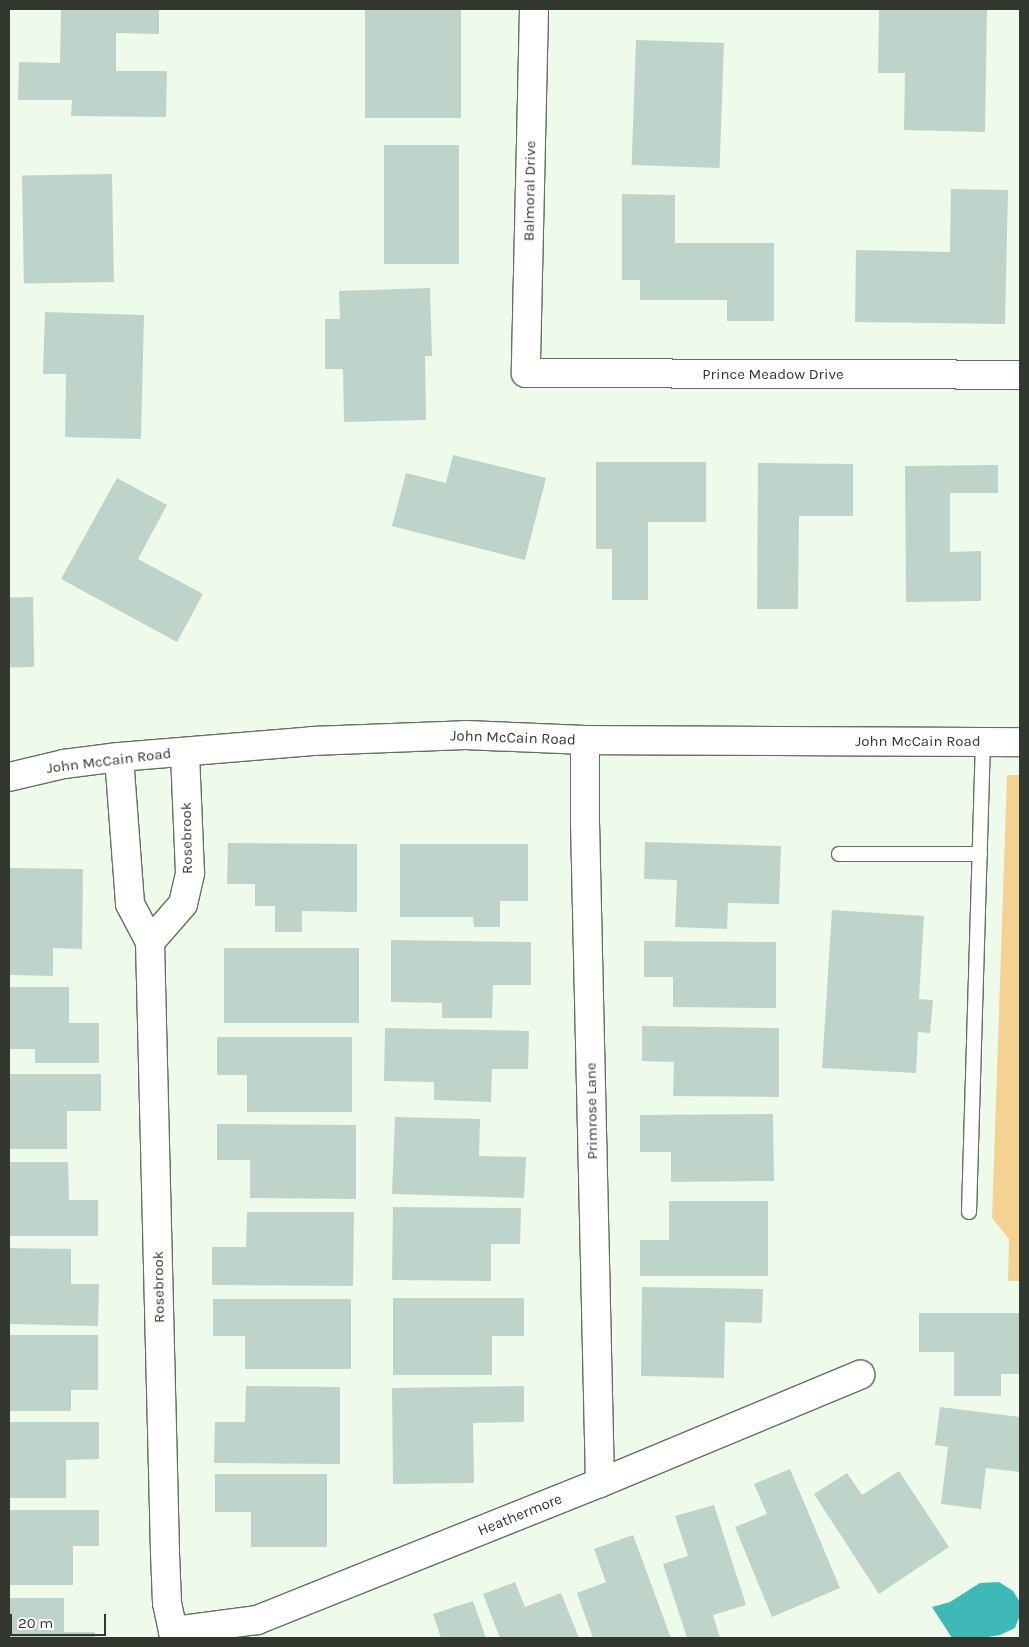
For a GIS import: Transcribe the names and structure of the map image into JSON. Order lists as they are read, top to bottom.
{
  "streets": {
    "street": [
      "Balmoral Drive",
      "Prince Meadow Drive",
      "John McCain Road",
      "Rosebrook",
      "Primrose Lane",
      "Heathermore"
    ]
  },
  "crossings": [
    ["Balmoral Drive", "Prince Meadow Drive"],
    ["John McCain Road", "Rosebrook"],
    ["John McCain Road", "Primrose Lane"],
    ["Rosebrook", "Heathermore"],
    ["Primrose Lane", "Heathermore"]
  ],
  "scale_bar": "20 m"
}
